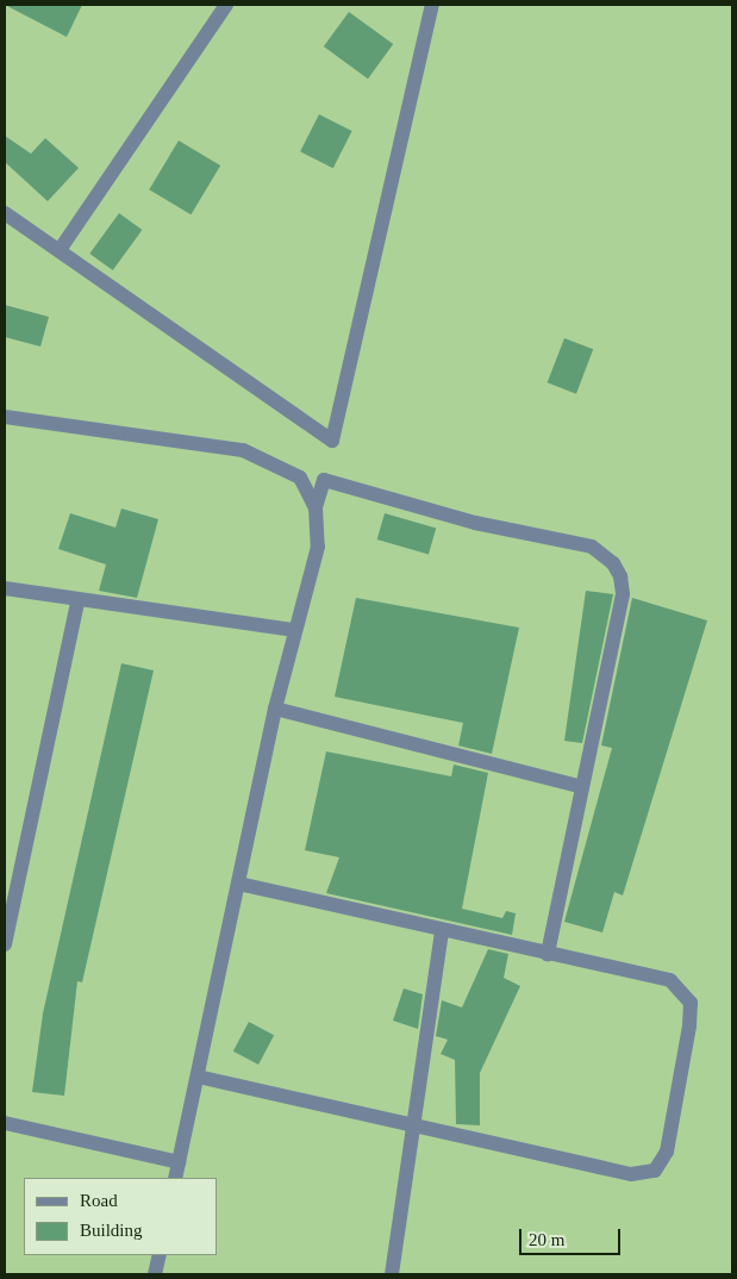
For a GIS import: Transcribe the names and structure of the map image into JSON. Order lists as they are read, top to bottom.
{
  "legend": ["Road", "Building"],
  "scale_bar": "20 m"
}
